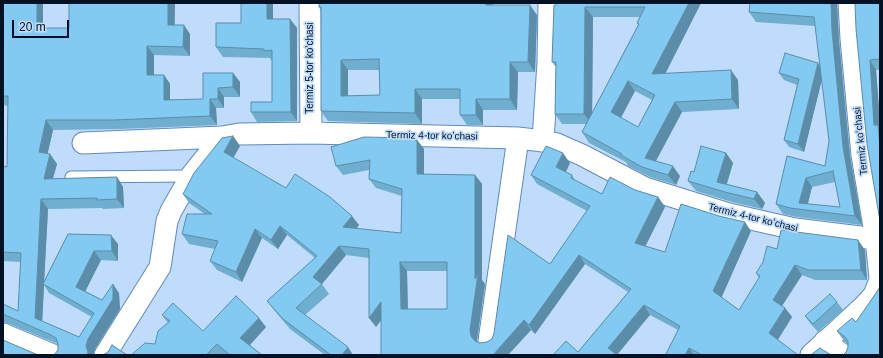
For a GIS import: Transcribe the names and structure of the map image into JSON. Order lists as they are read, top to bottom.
{
  "streets": {
    "street": ["Termiz 5-tor koʼchasi", "Termiz 4-tor koʼchasi", "Termiz koʻchasi"]
  },
  "crossings": [
    ["Termiz 5-tor koʼchasi", "Termiz 4-tor koʼchasi"],
    ["Termiz 4-tor koʼchasi", "Termiz koʻchasi"]
  ],
  "scale_bar": "20 m"
}
